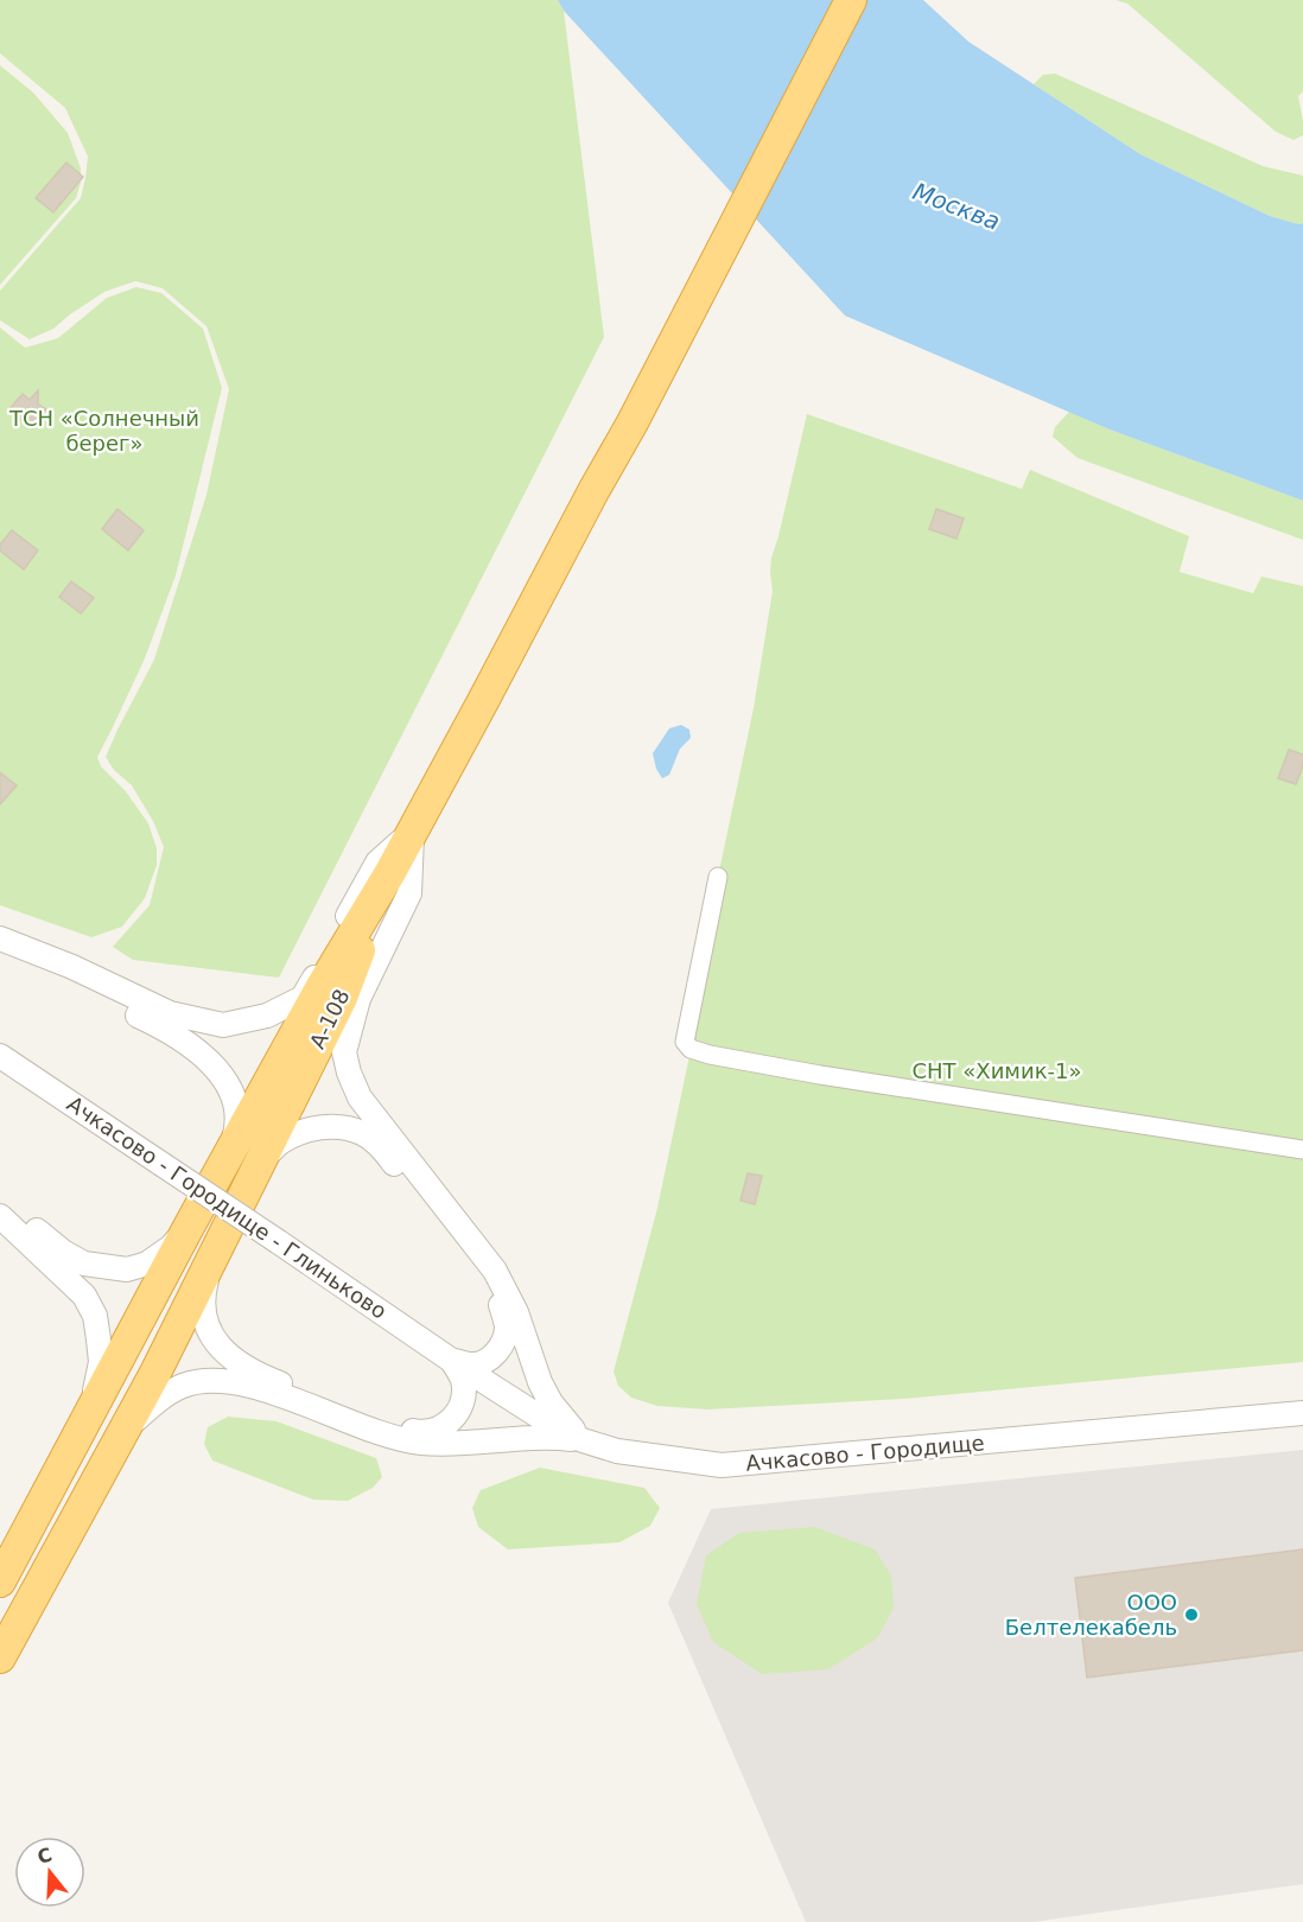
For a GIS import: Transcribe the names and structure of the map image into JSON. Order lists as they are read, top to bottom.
{
  "streets": {
    "highway": ["А-108"],
    "street": ["Ачкасово - Городище - Глиньково", "Ачкасово - Городище"]
  },
  "crossings": [
    ["Ачкасово - Городище - Глиньково", "Ачкасово - Городище"]
  ],
  "water": ["Москва"],
  "parks": ["ТСН «Солнечный берег»", "СНТ «Химик-1»"],
  "places": ["ООО Белтелекабель"],
  "north": "top"
}
